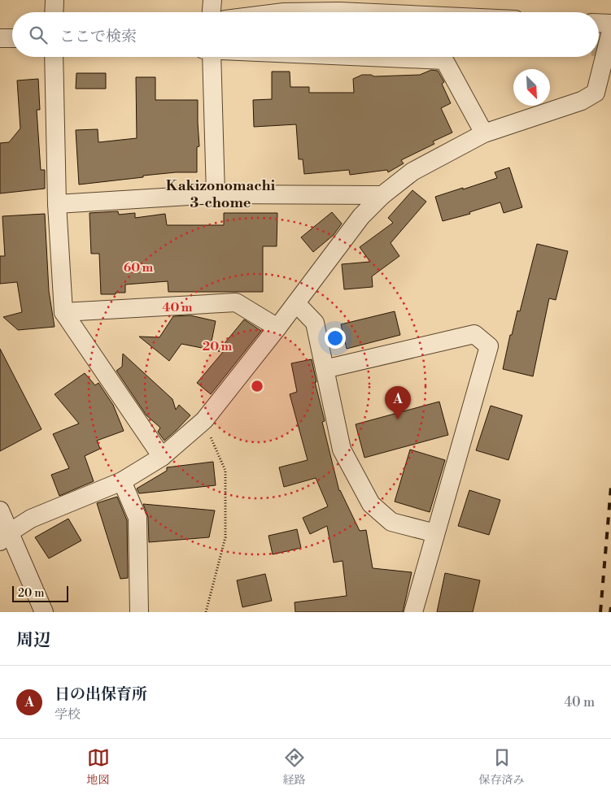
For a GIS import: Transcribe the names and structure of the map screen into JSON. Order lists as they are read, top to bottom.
{
  "districts": ["Kakizonomachi 3-chome"],
  "scale_bar": "20 m",
  "north": "bottom right",
  "page": {
    "search": "ここで検索",
    "pins": "A",
    "scale": "20 m",
    "heading": "周辺",
    "list": [
      {
        "mark": "A",
        "name": "日の出保育所",
        "note": "学校",
        "value": "40 m"
      }
    ],
    "nav": ["地図", "経路", "保存済み"]
  },
  "rings": ["60 m", "40 m", "20 m"]
}
